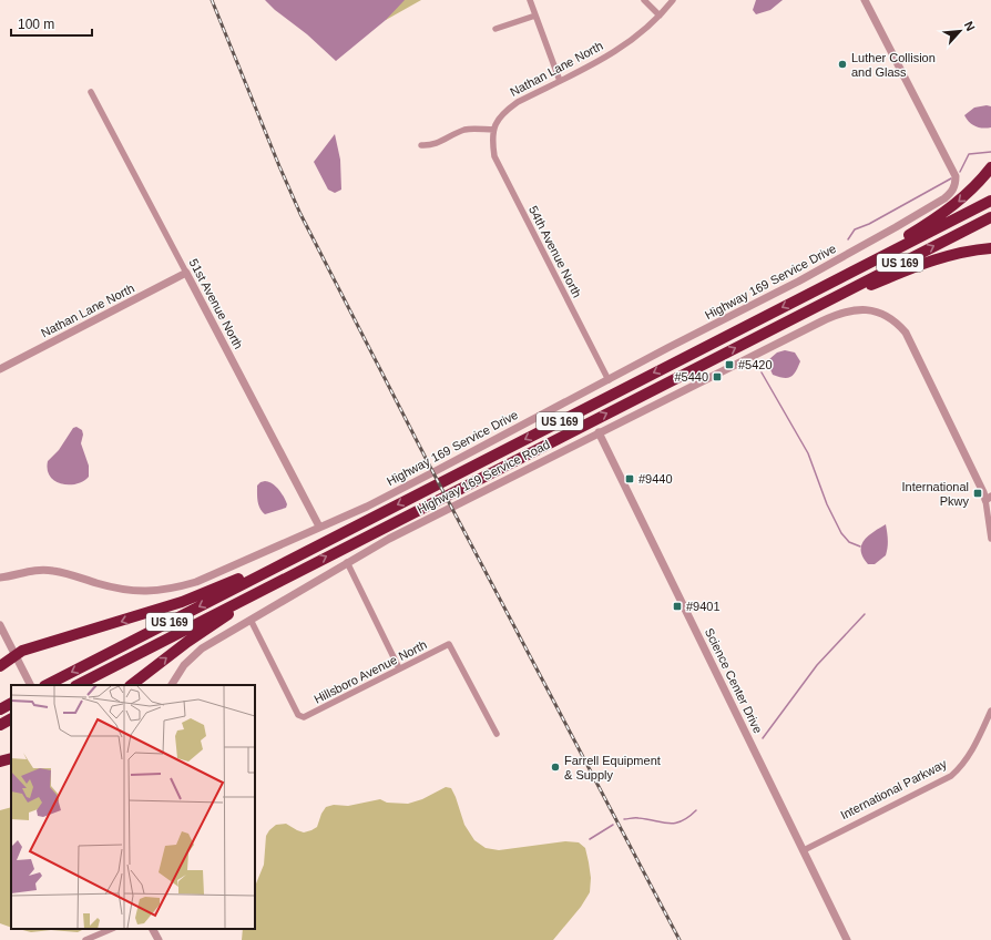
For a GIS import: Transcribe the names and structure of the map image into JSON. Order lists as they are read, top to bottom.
{
  "streets": {
    "highway": ["US 169"],
    "street": [
      "Nathan Lane North",
      "54th Avenue North",
      "Highway 169 Service Drive",
      "51st Avenue North",
      "Highway 169 Service Road",
      "Hillsboro Avenue North",
      "Science Center Drive",
      "International Parkway"
    ]
  },
  "crossings": [
    ["Nathan Lane North", "54th Avenue North"],
    ["Nathan Lane North", "51st Avenue North"],
    ["54th Avenue North", "Highway 169 Service Drive"],
    ["Highway 169 Service Drive", "51st Avenue North"],
    ["Highway 169 Service Road", "Hillsboro Avenue North"],
    ["Highway 169 Service Road", "Science Center Drive"],
    ["Science Center Drive", "International Parkway"]
  ],
  "places": {
    "other": ["Luther Collision and Glass", "Farrell Equipment & Supply"],
    "transit": [
      "#5420",
      "#5440",
      "#9440",
      "International Pkwy",
      "#9401"
    ]
  },
  "scale_bar": "100 m",
  "north": "top right"
}
